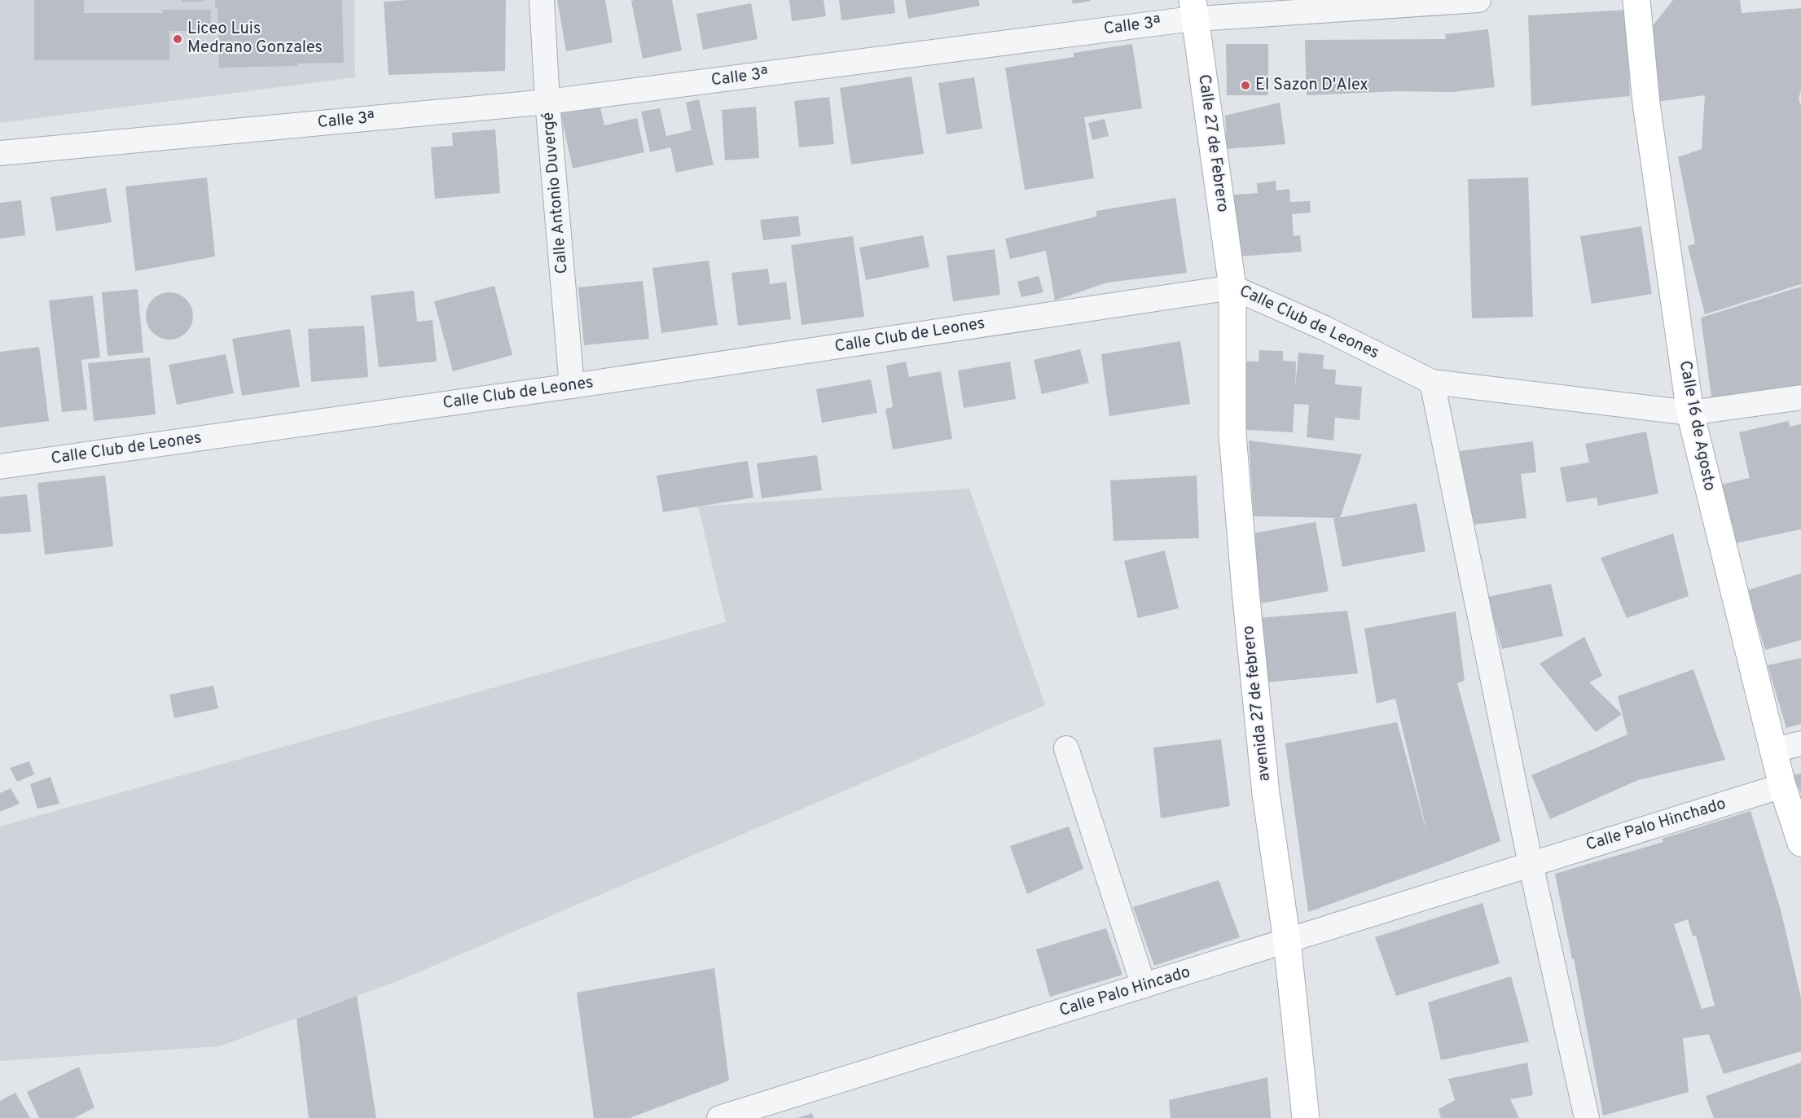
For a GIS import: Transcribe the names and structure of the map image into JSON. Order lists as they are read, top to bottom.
{
  "streets": {
    "main road": ["Calle 27 de Febrero", "Calle 16 de Agosto", "avenida 27 de febrero"],
    "street": [
      "Calle 3ª",
      "Calle Antonio Duvergé",
      "Calle Club de Leones",
      "Calle Palo Hinchado",
      "Calle Palo Hincado"
    ]
  },
  "crossings": [
    ["Calle 3ª", "Calle 27 de Febrero"],
    ["Calle 3ª", "Calle Antonio Duvergé"],
    ["Calle 27 de Febrero", "Calle Club de Leones"],
    ["Calle 27 de Febrero", "avenida 27 de febrero"],
    ["Calle Antonio Duvergé", "Calle Club de Leones"],
    ["Calle Club de Leones", "Calle 16 de Agosto"],
    ["Calle Club de Leones", "avenida 27 de febrero"],
    ["Calle 16 de Agosto", "Calle Palo Hinchado"],
    ["avenida 27 de febrero", "Calle Palo Hincado"],
    ["Calle Palo Hinchado", "Calle Palo Hincado"]
  ],
  "places": ["Liceo Luis Medrano Gonzales", "El Sazon D'Alex"]
}
